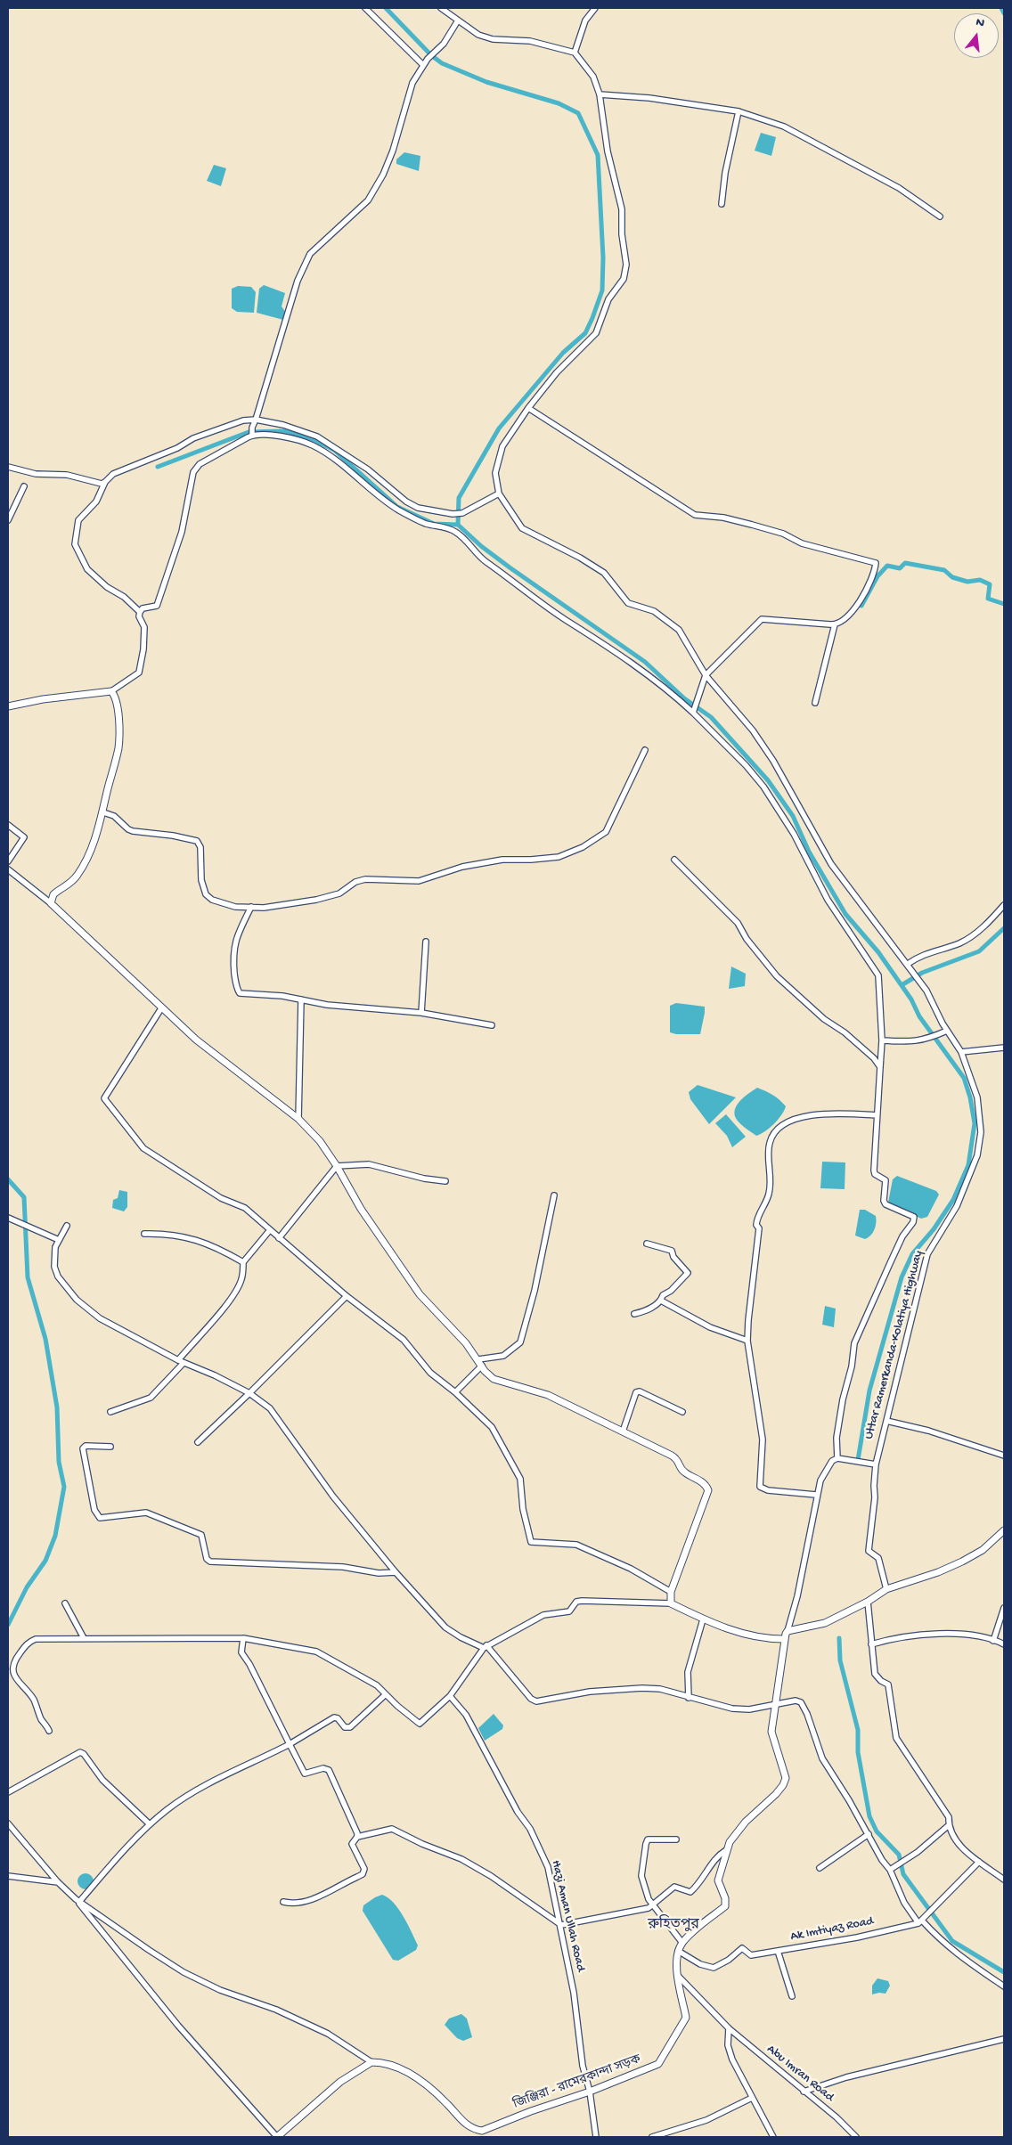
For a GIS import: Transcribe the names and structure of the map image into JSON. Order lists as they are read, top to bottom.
{
  "streets": {
    "main road": ["জিঞ্জিরা - রামেরকান্দা সড়ক"],
    "street": [
      "Uttar Ramerkanda-Kolatiya Highway",
      "Hazi Aman Ullah Road",
      "Ak Imtiyaz Road",
      "Abu Imran Road"
    ]
  },
  "crossings": [
    ["Hazi Aman Ullah Road", "জিঞ্জিরা - রামেরকান্দা সড়ক"],
    ["Ak Imtiyaz Road", "জিঞ্জিরা - রামেরকান্দা সড়ক"],
    ["Abu Imran Road", "জিঞ্জিরা - রামেরকান্দা সড়ক"]
  ],
  "districts": ["রুহিতপুর"],
  "north": "top"
}
